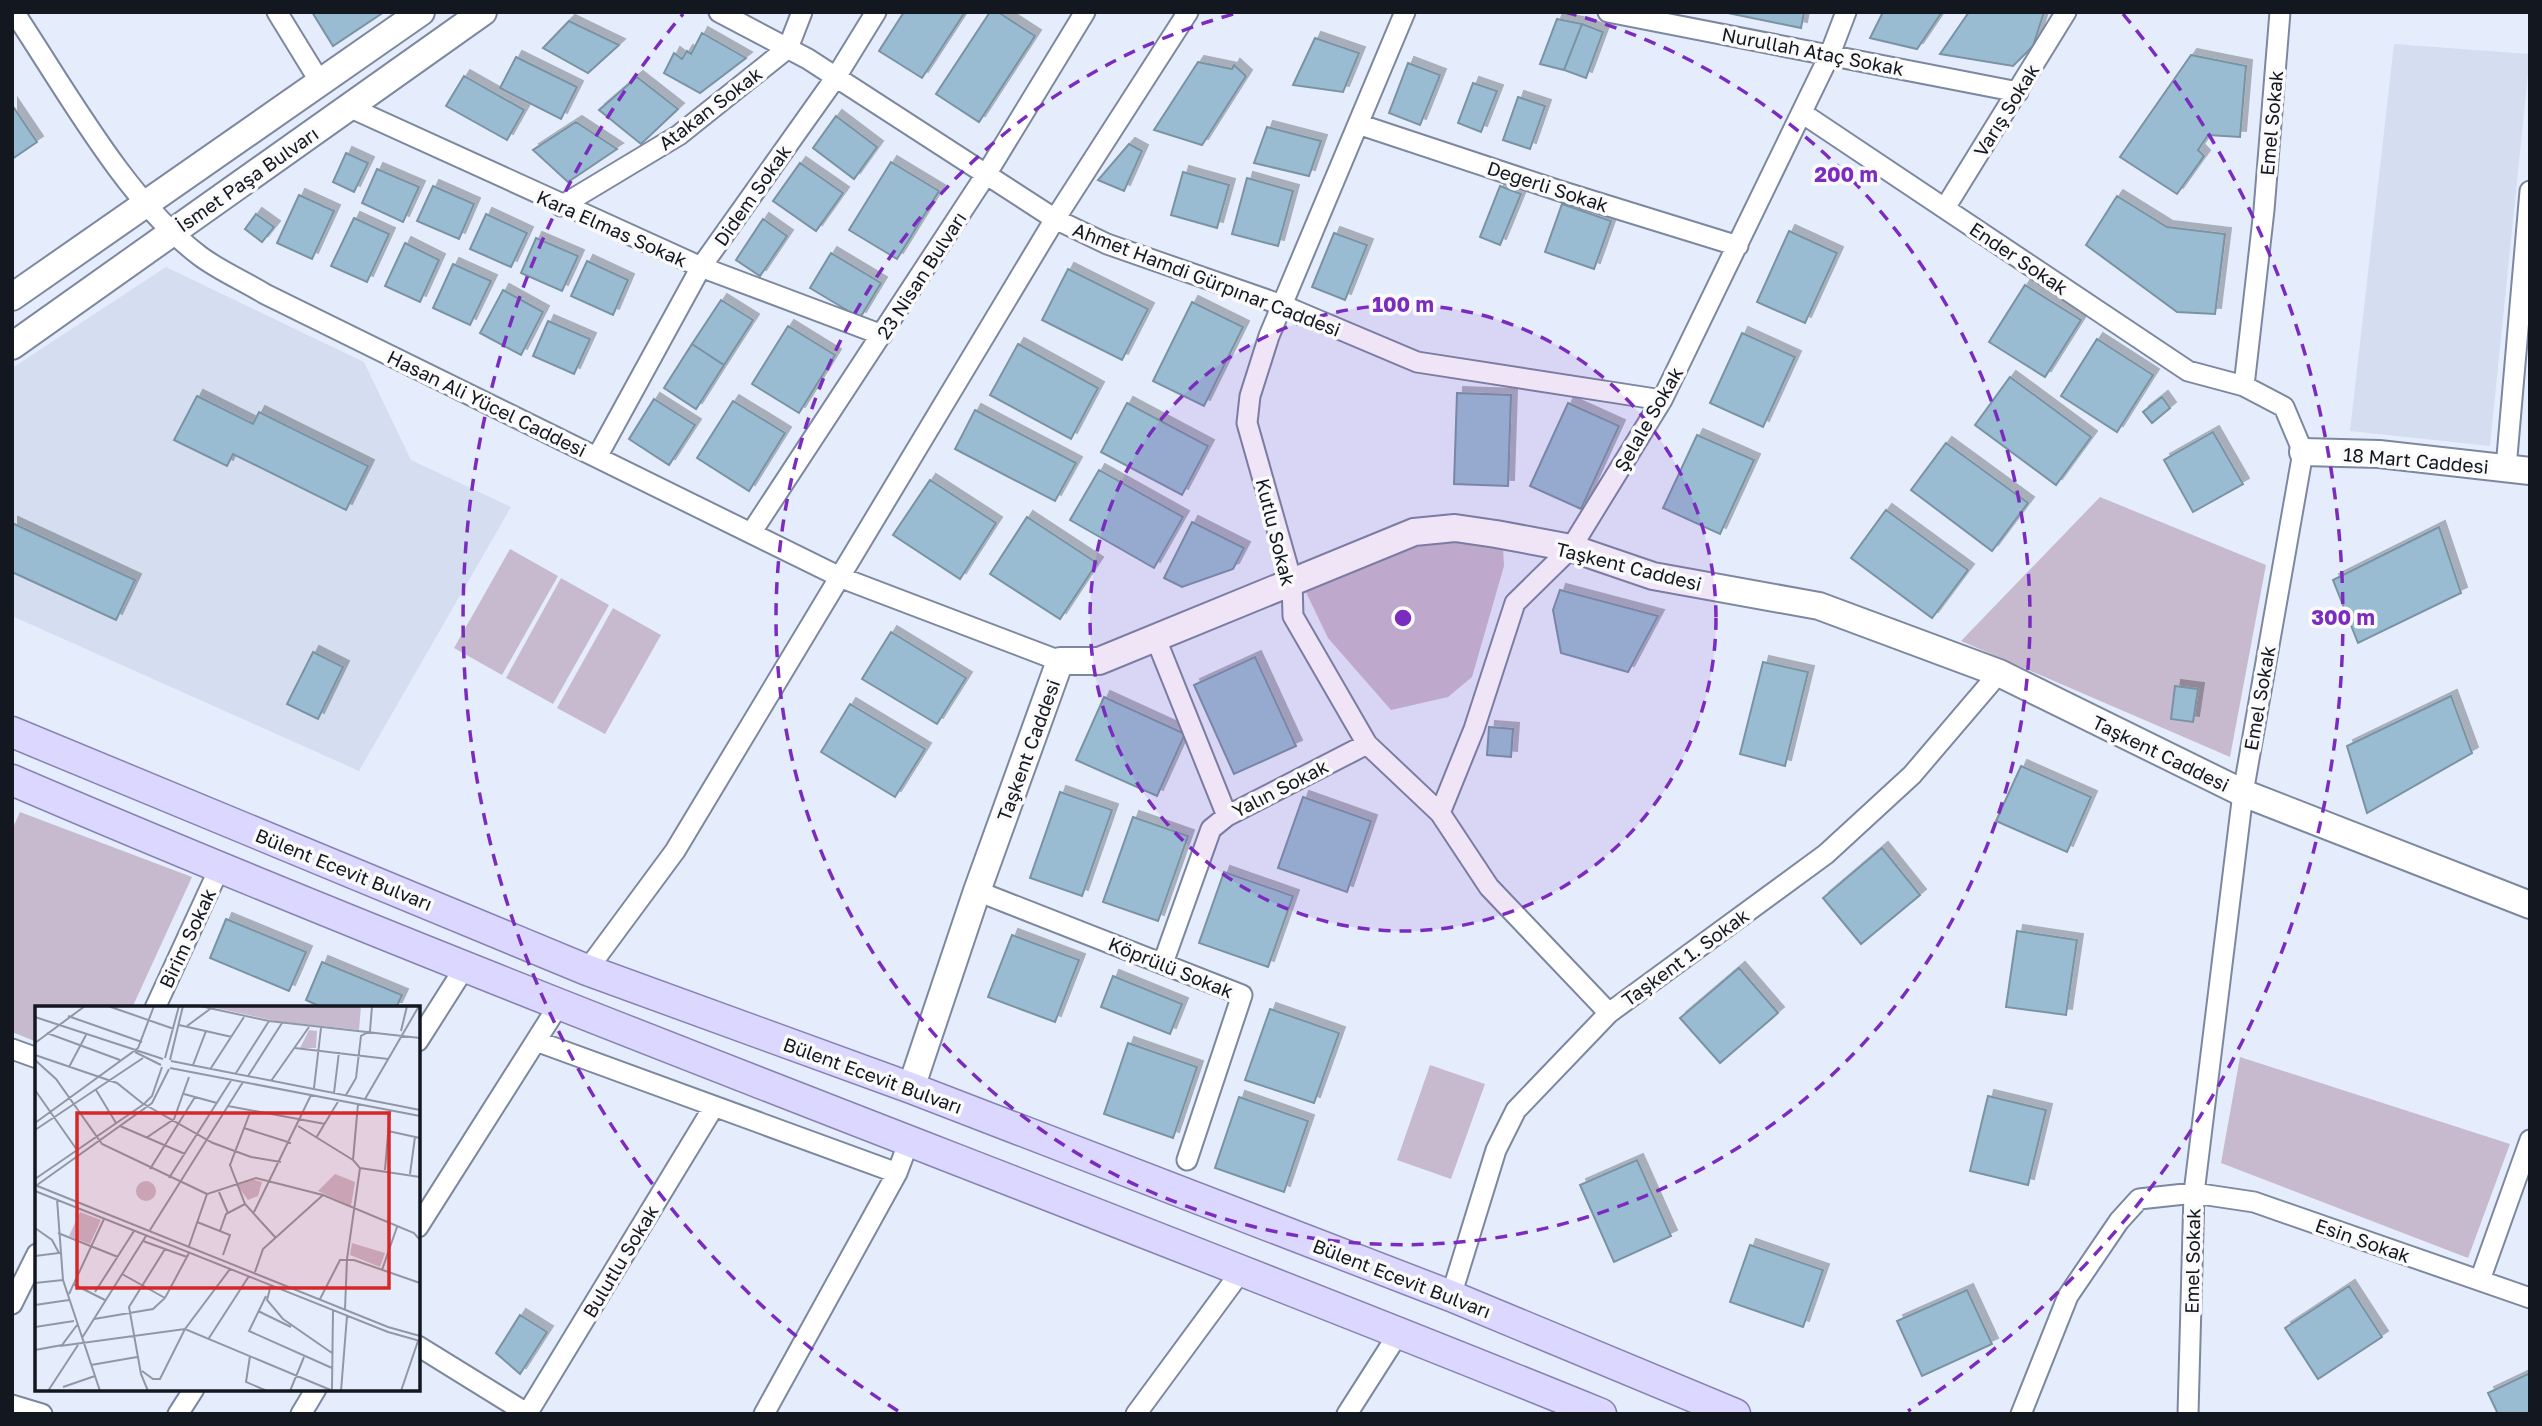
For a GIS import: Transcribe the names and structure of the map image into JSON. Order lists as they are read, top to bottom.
{
  "streets": {
    "main road": ["Bülent Ecevit Bulvarı"],
    "street": [
      "Nurullah Ataç Sokak",
      "Atakan Sokak",
      "Varış Sokak",
      "Emel Sokak",
      "İsmet Paşa Bulvarı",
      "Değerli Sokak",
      "Didem Sokak",
      "Kara Elmas Sokak",
      "Ender Sokak",
      "23 Nisan Bulvarı",
      "Ahmet Hamdi Gürpınar Caddesi",
      "Hasan Ali Yücel Caddesi",
      "Şelale Sokak",
      "18 Mart Caddesi",
      "Kutlu Sokak",
      "Taşkent Caddesi",
      "Yalın Sokak",
      "Birim Sokak",
      "Taşkent 1. Sokak",
      "Köprülü Sokak",
      "Esin Sokak",
      "Bulutlu Sokak"
    ]
  },
  "crossings": [
    ["Nurullah Ataç Sokak", "Varış Sokak"],
    ["Nurullah Ataç Sokak", "Şelale Sokak"],
    ["Atakan Sokak", "Kara Elmas Sokak"],
    ["Atakan Sokak", "Ahmet Hamdi Gürpınar Caddesi"],
    ["Varış Sokak", "Ender Sokak"],
    ["Emel Sokak", "Ender Sokak"],
    ["Emel Sokak", "18 Mart Caddesi"],
    ["Emel Sokak", "Taşkent Caddesi"],
    ["Emel Sokak", "Esin Sokak"],
    ["İsmet Paşa Bulvarı", "Kara Elmas Sokak"],
    ["İsmet Paşa Bulvarı", "Hasan Ali Yücel Caddesi"],
    ["Değerli Sokak", "Şelale Sokak"],
    ["Değerli Sokak", "Kutlu Sokak"],
    ["Didem Sokak", "Kara Elmas Sokak"],
    ["Didem Sokak", "Ahmet Hamdi Gürpınar Caddesi"],
    ["Didem Sokak", "Hasan Ali Yücel Caddesi"],
    ["Kara Elmas Sokak", "23 Nisan Bulvarı"],
    ["Ender Sokak", "Şelale Sokak"],
    ["23 Nisan Bulvarı", "Ahmet Hamdi Gürpınar Caddesi"],
    ["23 Nisan Bulvarı", "Hasan Ali Yücel Caddesi"],
    ["Ahmet Hamdi Gürpınar Caddesi", "Şelale Sokak"],
    ["Ahmet Hamdi Gürpınar Caddesi", "Kutlu Sokak"],
    ["Hasan Ali Yücel Caddesi", "Taşkent Caddesi"],
    ["Şelale Sokak", "Kutlu Sokak"],
    ["Şelale Sokak", "Taşkent Caddesi"],
    ["Kutlu Sokak", "Taşkent Caddesi"],
    ["Kutlu Sokak", "Yalın Sokak"],
    ["Kutlu Sokak", "Taşkent 1. Sokak"],
    ["Taşkent Caddesi", "Bülent Ecevit Bulvarı"],
    ["Taşkent Caddesi", "Taşkent 1. Sokak"],
    ["Taşkent Caddesi", "Köprülü Sokak"],
    ["Yalın Sokak", "Köprülü Sokak"],
    ["Bülent Ecevit Bulvarı", "Taşkent 1. Sokak"]
  ],
  "rings": ["200 m", "100 m", "300 m"]
}
